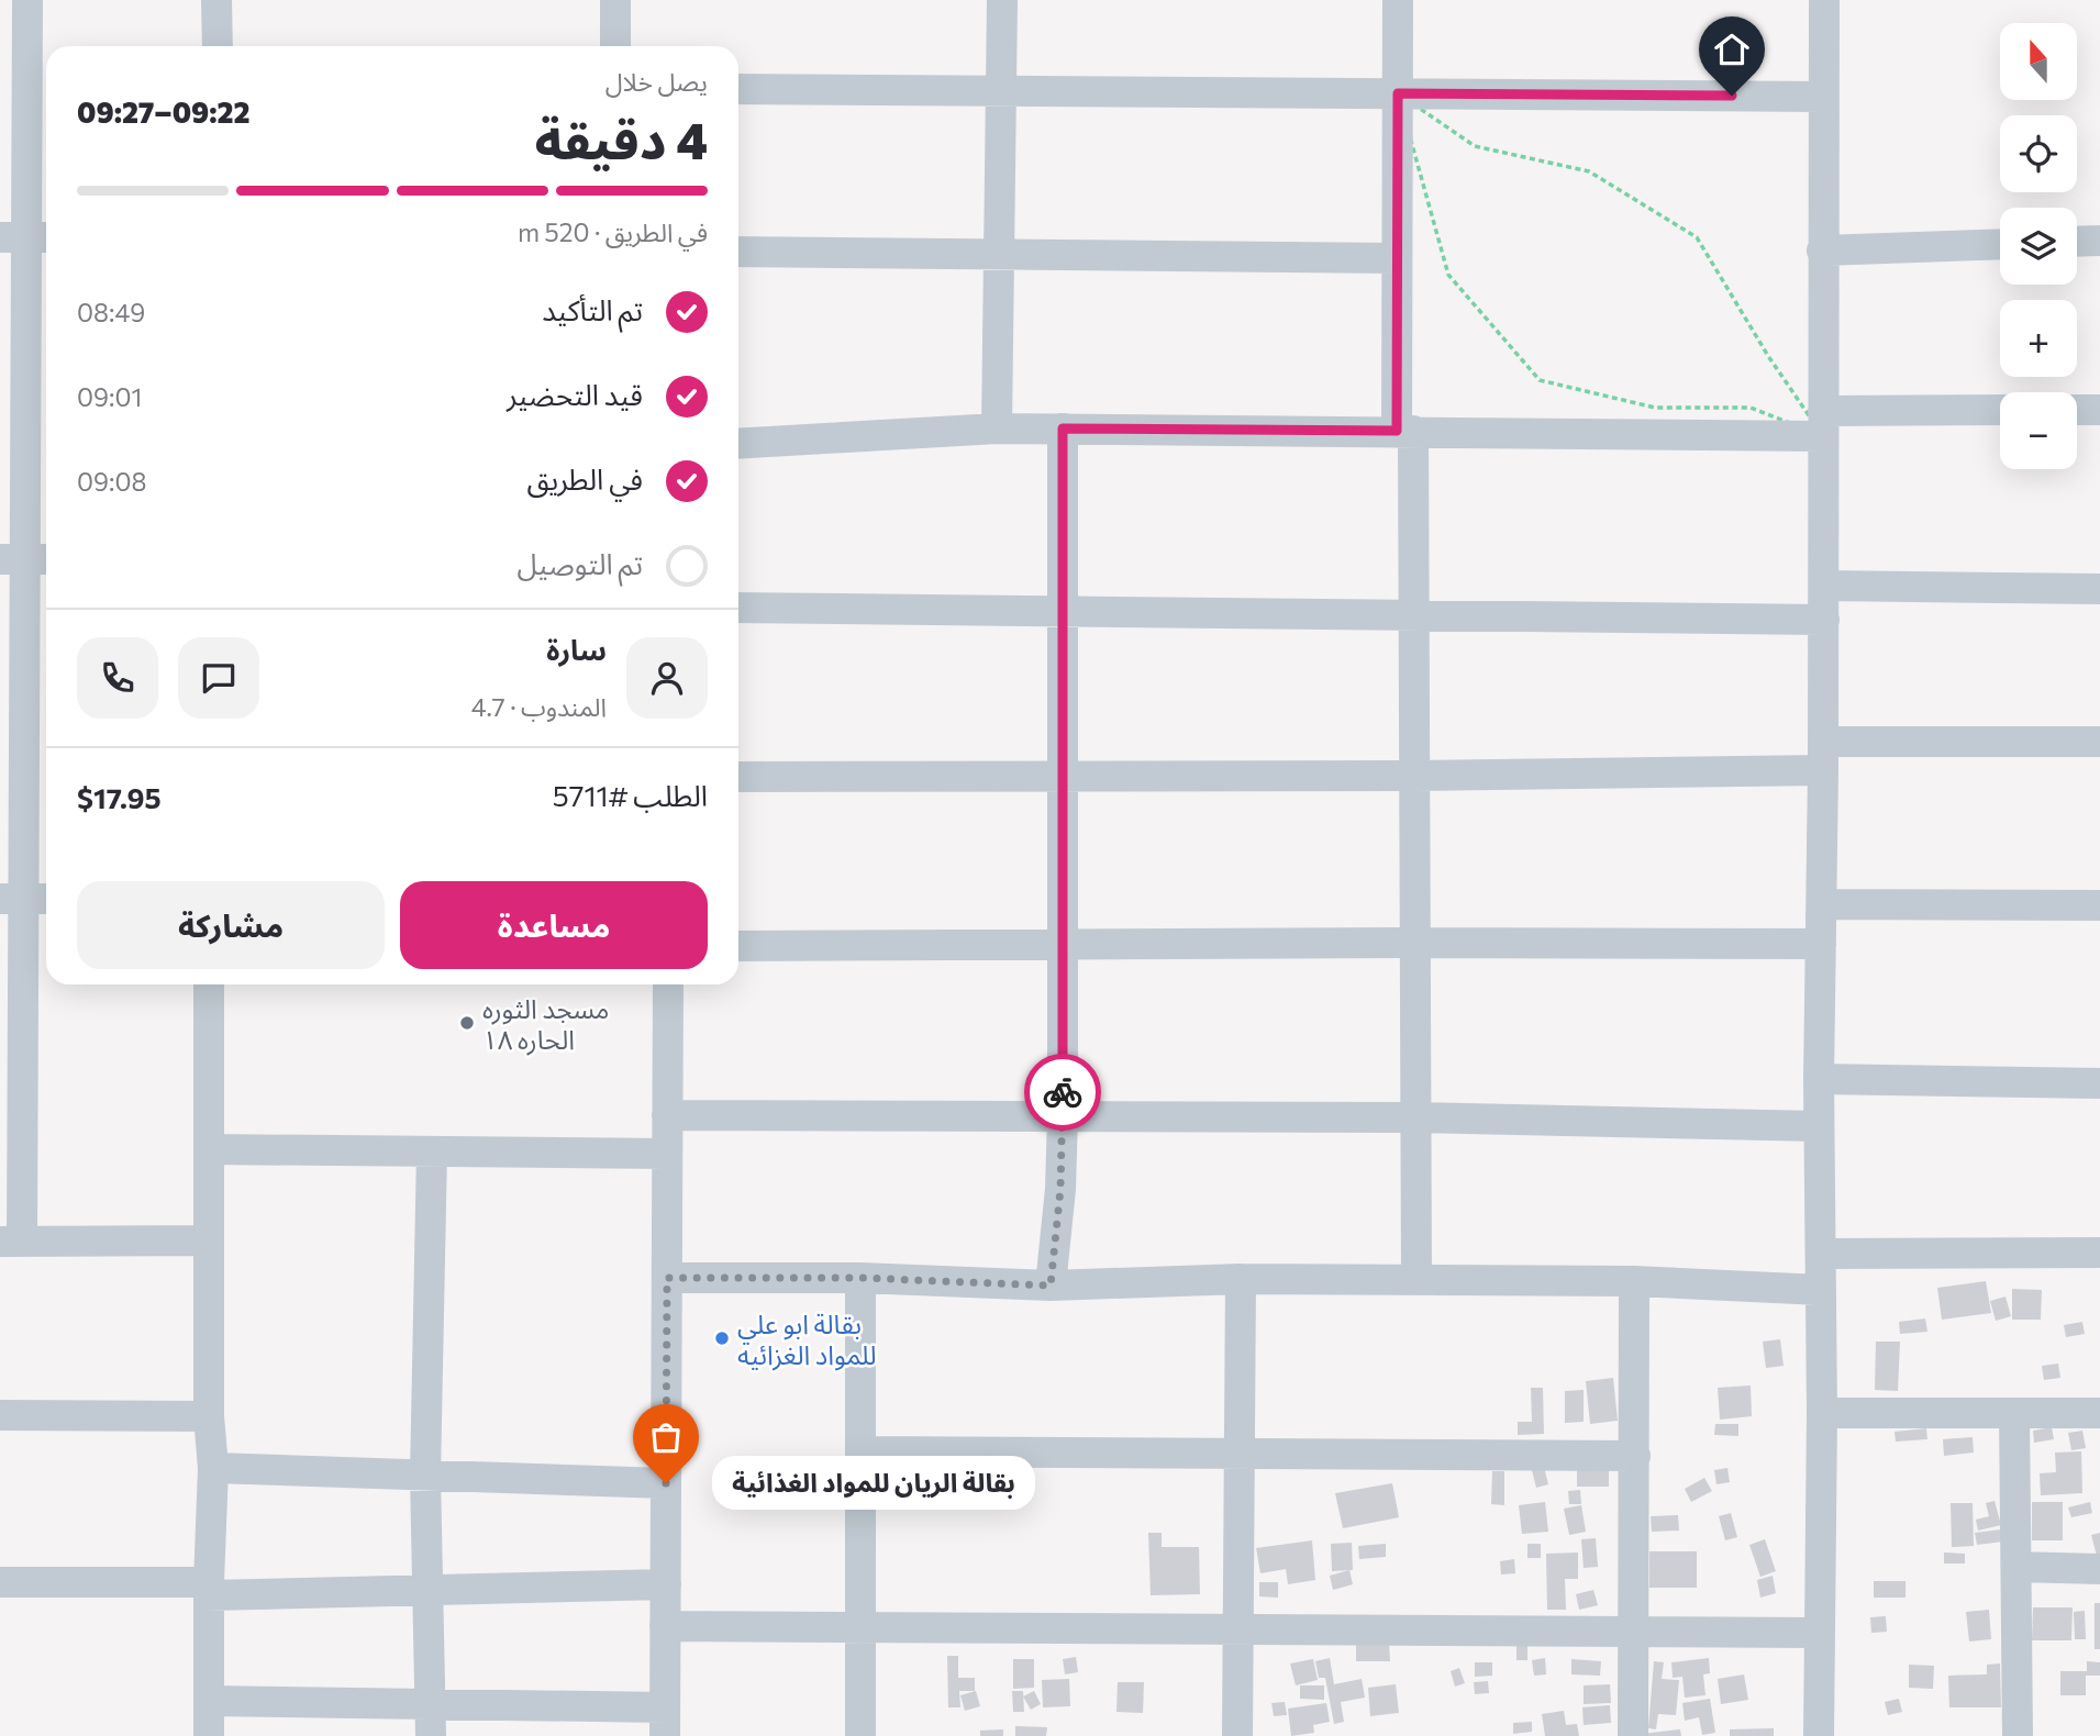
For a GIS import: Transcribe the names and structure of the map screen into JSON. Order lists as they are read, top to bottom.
{
  "places": ["مسجد الثوره الحاره ١٨", "بقالة ابو علي للمواد الغزائيه", "بقالة الريان للمواد الغذائية"],
  "north": "top",
  "page": {
    "map_buttons": ["+", "−"],
    "heading": ["4 دقيقة", "يصل خلال", "09:22–09:27"],
    "panel": [
      "سارة",
      "المندوب · 4.7",
      "الطلب #5711",
      "$17.95"
    ],
    "bar": "في الطريق · 520 m",
    "list": [
      ["تم التأكيد", "08:49"],
      ["قيد التحضير", "09:01"],
      ["في الطريق", "09:08"],
      "تم التوصيل"
    ],
    "buttons": ["مساعدة", "مشاركة"],
    "bubble": "بقالة الريان للمواد الغذائية"
  }
}
